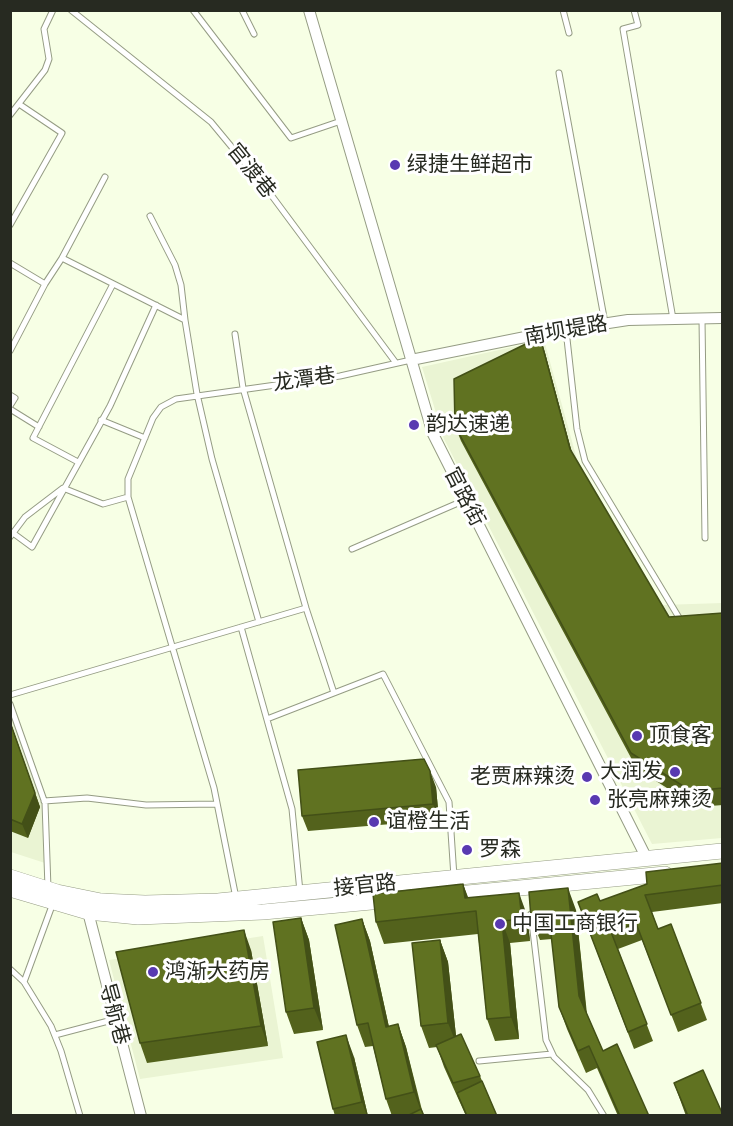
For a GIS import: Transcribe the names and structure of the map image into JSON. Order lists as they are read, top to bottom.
{
  "streets": {
    "main road": ["接官路"],
    "street": ["南坝堤路", "官路街", "导航巷"],
    "lane": ["官渡巷", "龙潭巷"]
  },
  "crossings": [
    ["官渡巷", "龙潭巷"],
    ["南坝堤路", "龙潭巷"],
    ["南坝堤路", "官路街"],
    ["龙潭巷", "官路街"],
    ["官路街", "接官路"],
    ["接官路", "导航巷"]
  ],
  "places": [
    "绿捷生鲜超市",
    "韵达速递",
    "顶食客",
    "大润发",
    "老贾麻辣烫",
    "张亮麻辣烫",
    "谊橙生活",
    "罗森",
    "中国工商银行",
    "鸿渐大药房"
  ]
}
